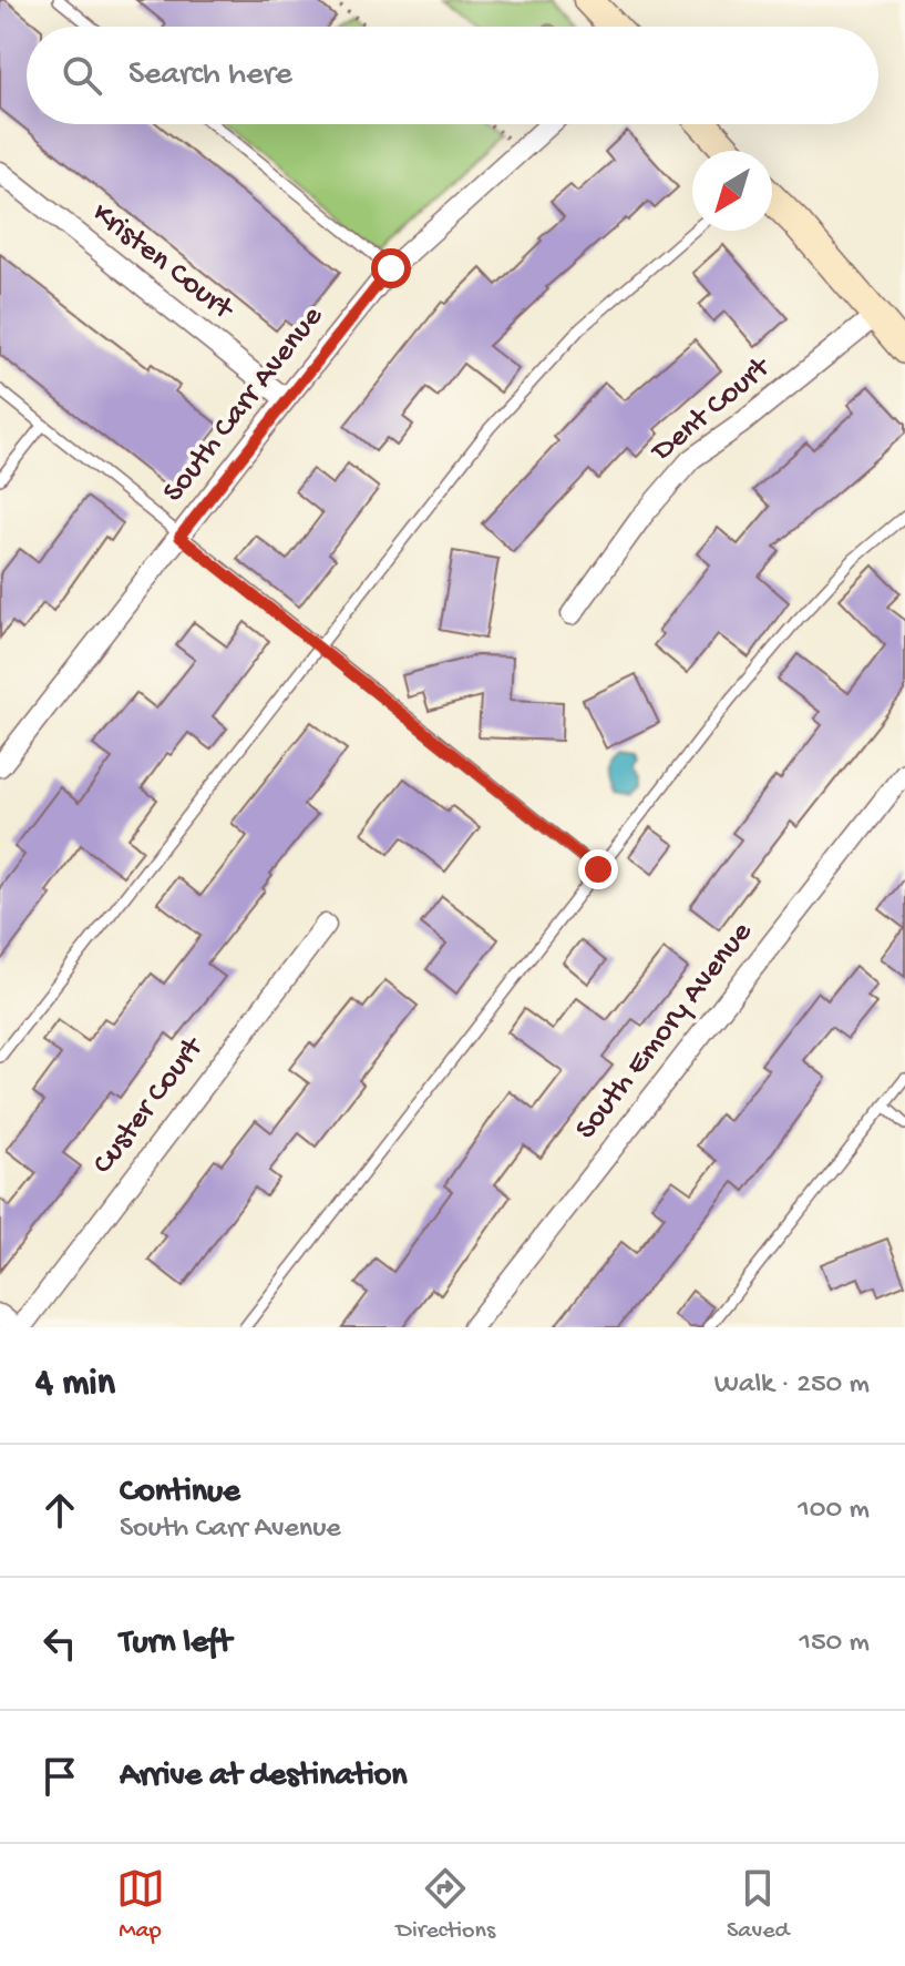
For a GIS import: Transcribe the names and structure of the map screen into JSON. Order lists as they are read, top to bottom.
{
  "streets": {
    "street": [
      "Kristen Court",
      "South Carr Avenue",
      "Dent Court",
      "South Emory Avenue",
      "Custer Court"
    ]
  },
  "crossings": [
    ["Kristen Court", "South Carr Avenue"]
  ],
  "north": "bottom left",
  "page": {
    "search": "Search here",
    "heading": ["4 min", "Walk · 250 m"],
    "list": [
      ["Continue", "South Carr Avenue", "100 m"],
      ["Turn left", "150 m"],
      "Arrive at destination"
    ],
    "nav": ["Map", "Directions", "Saved"]
  }
}
